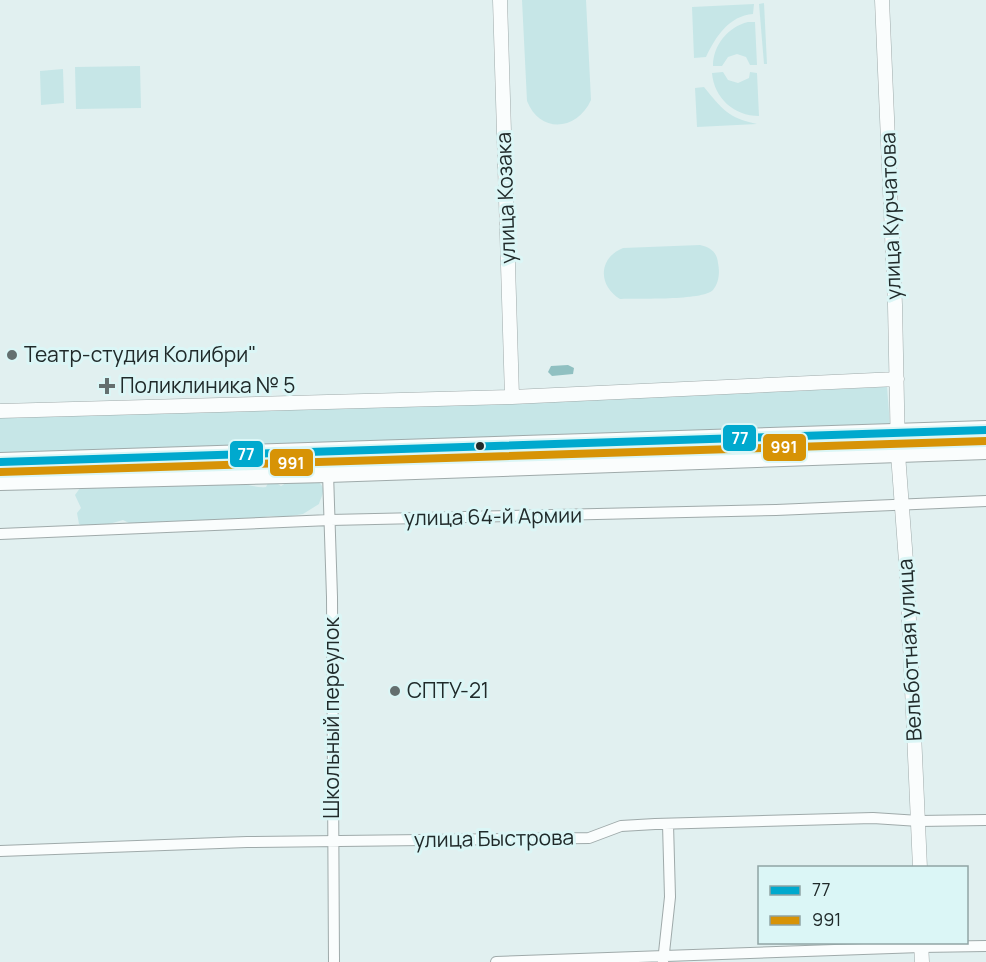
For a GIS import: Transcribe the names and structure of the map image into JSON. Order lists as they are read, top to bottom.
{
  "streets": {
    "street": [
      "улица Козака",
      "улица Курчатова",
      "улица 64-й Армии",
      "Вельботная улица",
      "Школьный переулок",
      "улица Быстрова"
    ]
  },
  "crossings": [
    ["улица Курчатова", "Вельботная улица"],
    ["улица 64-й Армии", "Вельботная улица"],
    ["улица 64-й Армии", "Школьный переулок"],
    ["Вельботная улица", "улица Быстрова"],
    ["Школьный переулок", "улица Быстрова"]
  ],
  "places": {
    "other": ["Театр-студия Колибри\"", "СПТУ-21"],
    "health": ["Поликлиника № 5"]
  },
  "lines": ["transit line 77", "transit line 991"],
  "legend": ["77", "991"]
}
